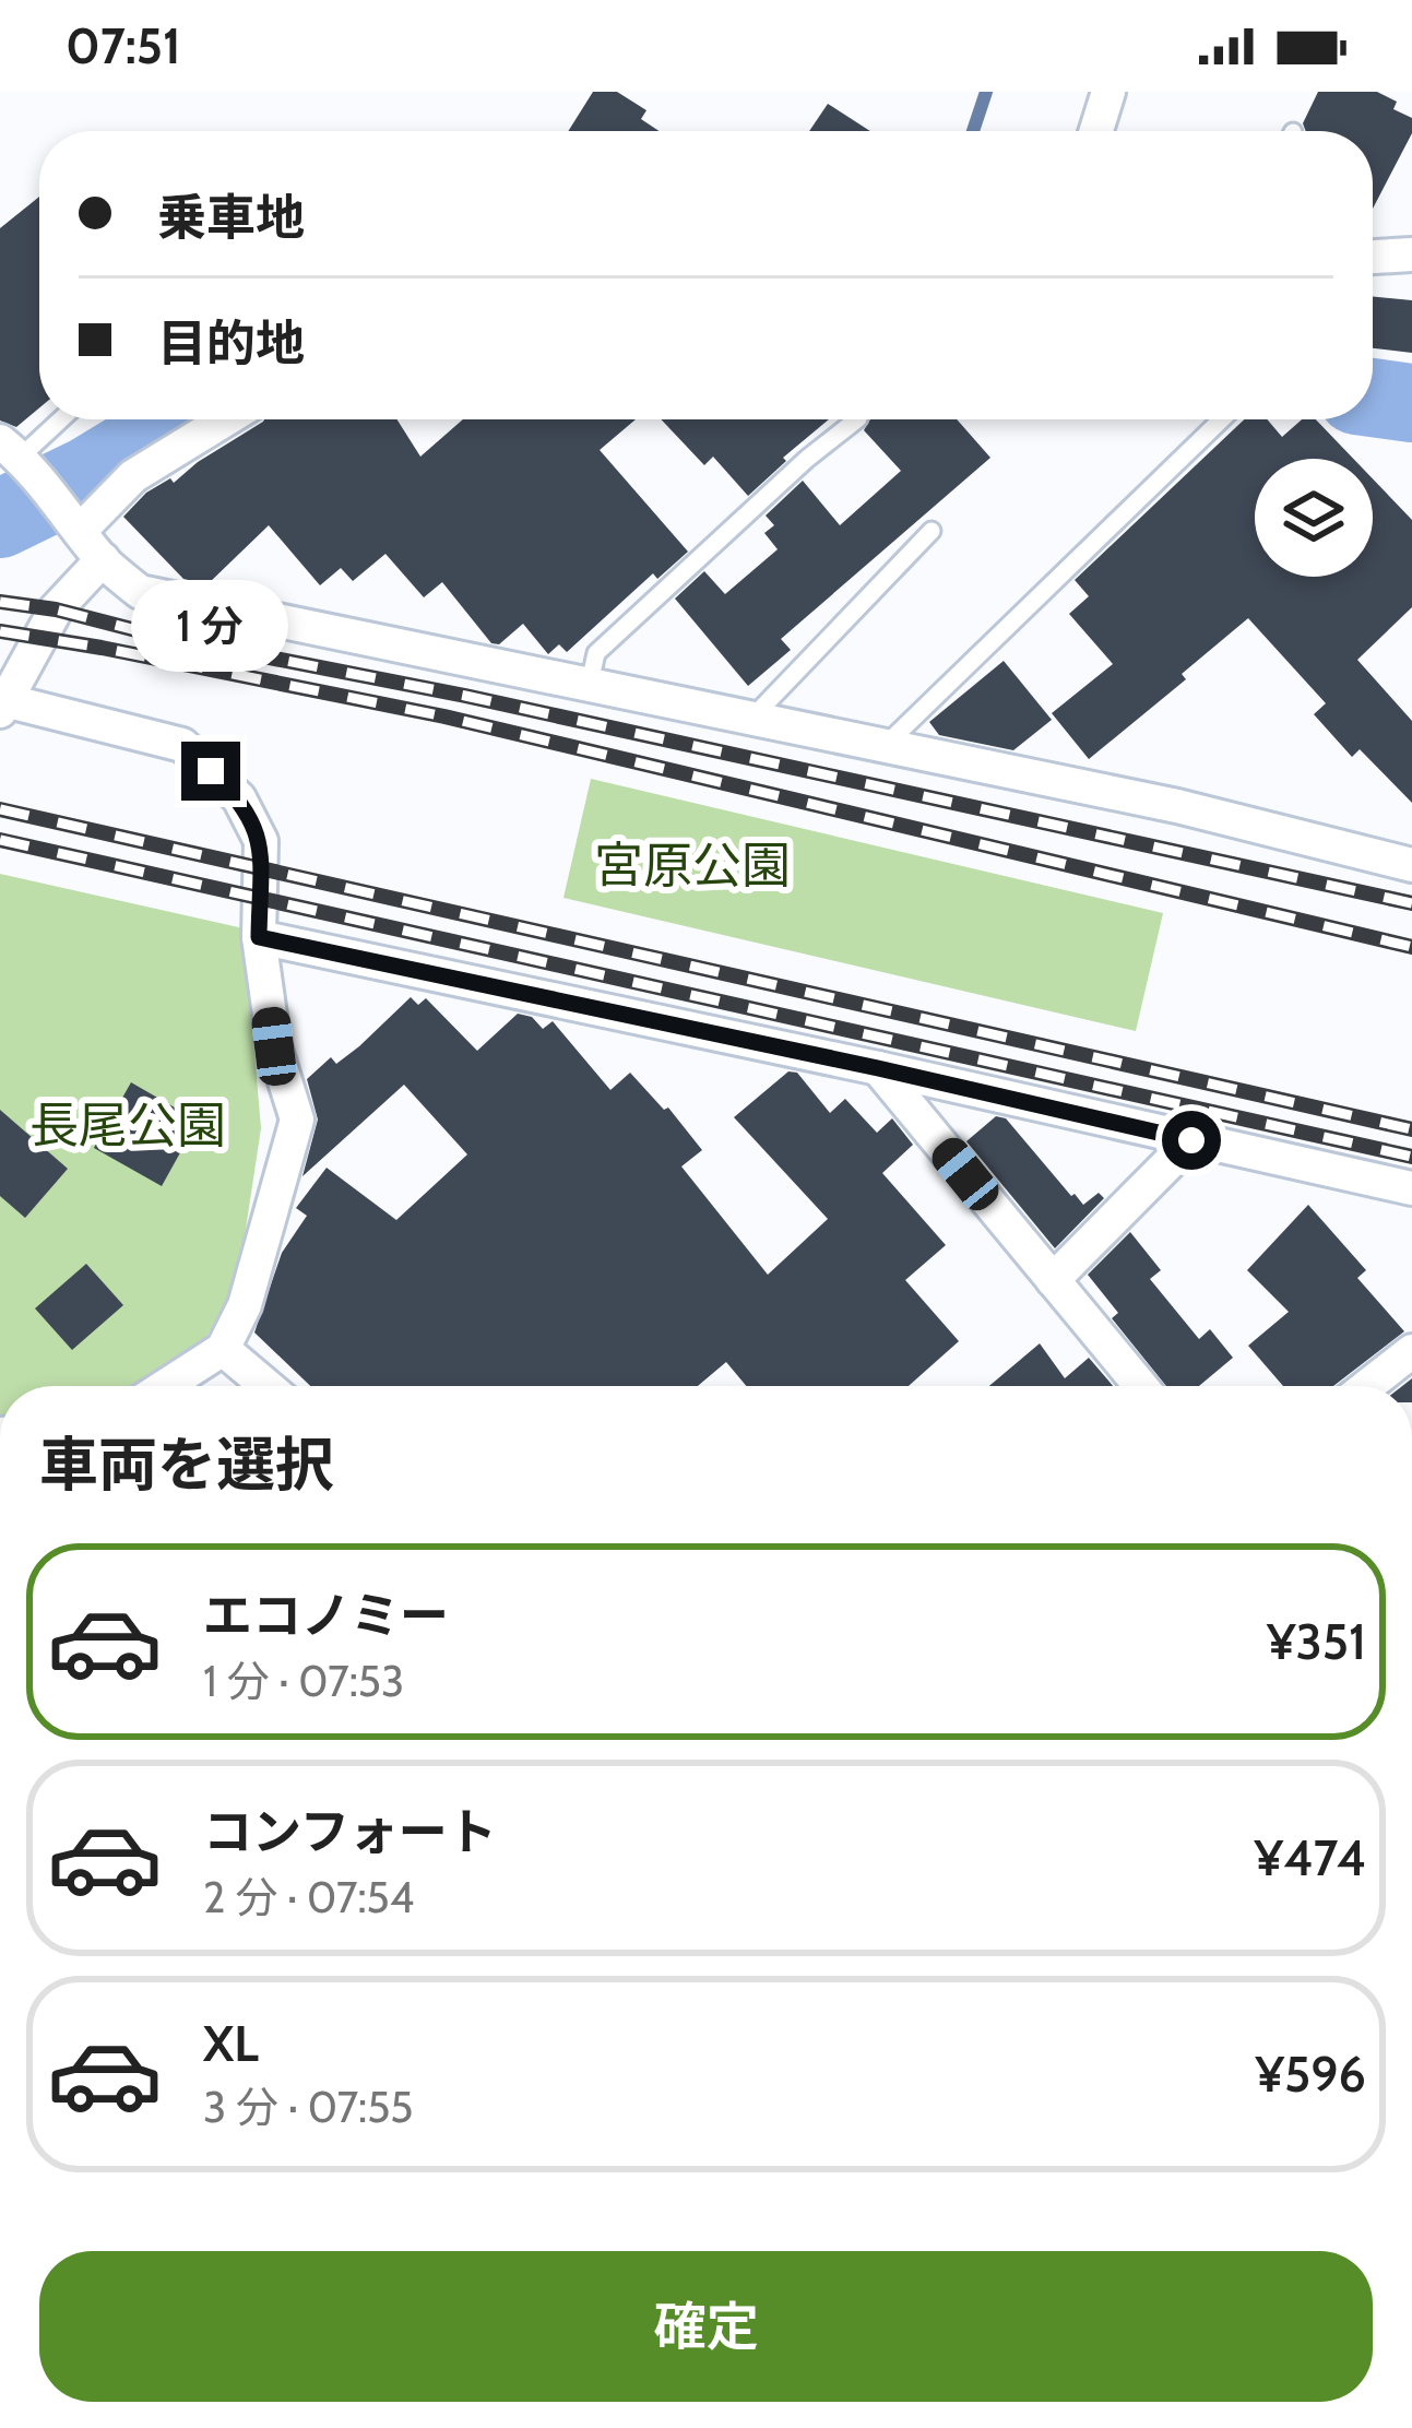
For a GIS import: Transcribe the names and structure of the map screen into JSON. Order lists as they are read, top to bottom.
{
  "parks": ["宮原公園", "長尾公園"],
  "page": {
    "status": "07:51",
    "banner": ["乗車地", "目的地"],
    "bubble": "1 分",
    "heading": "車両を選択",
    "list": [
      {
        "name": "エコノミー",
        "note": "1 分 · 07:53",
        "value": "¥351"
      },
      {
        "name": "コンフォート",
        "note": "2 分 · 07:54",
        "value": "¥474"
      },
      {
        "name": "XL",
        "note": "3 分 · 07:55",
        "value": "¥596"
      }
    ],
    "buttons": "確定"
  }
}
